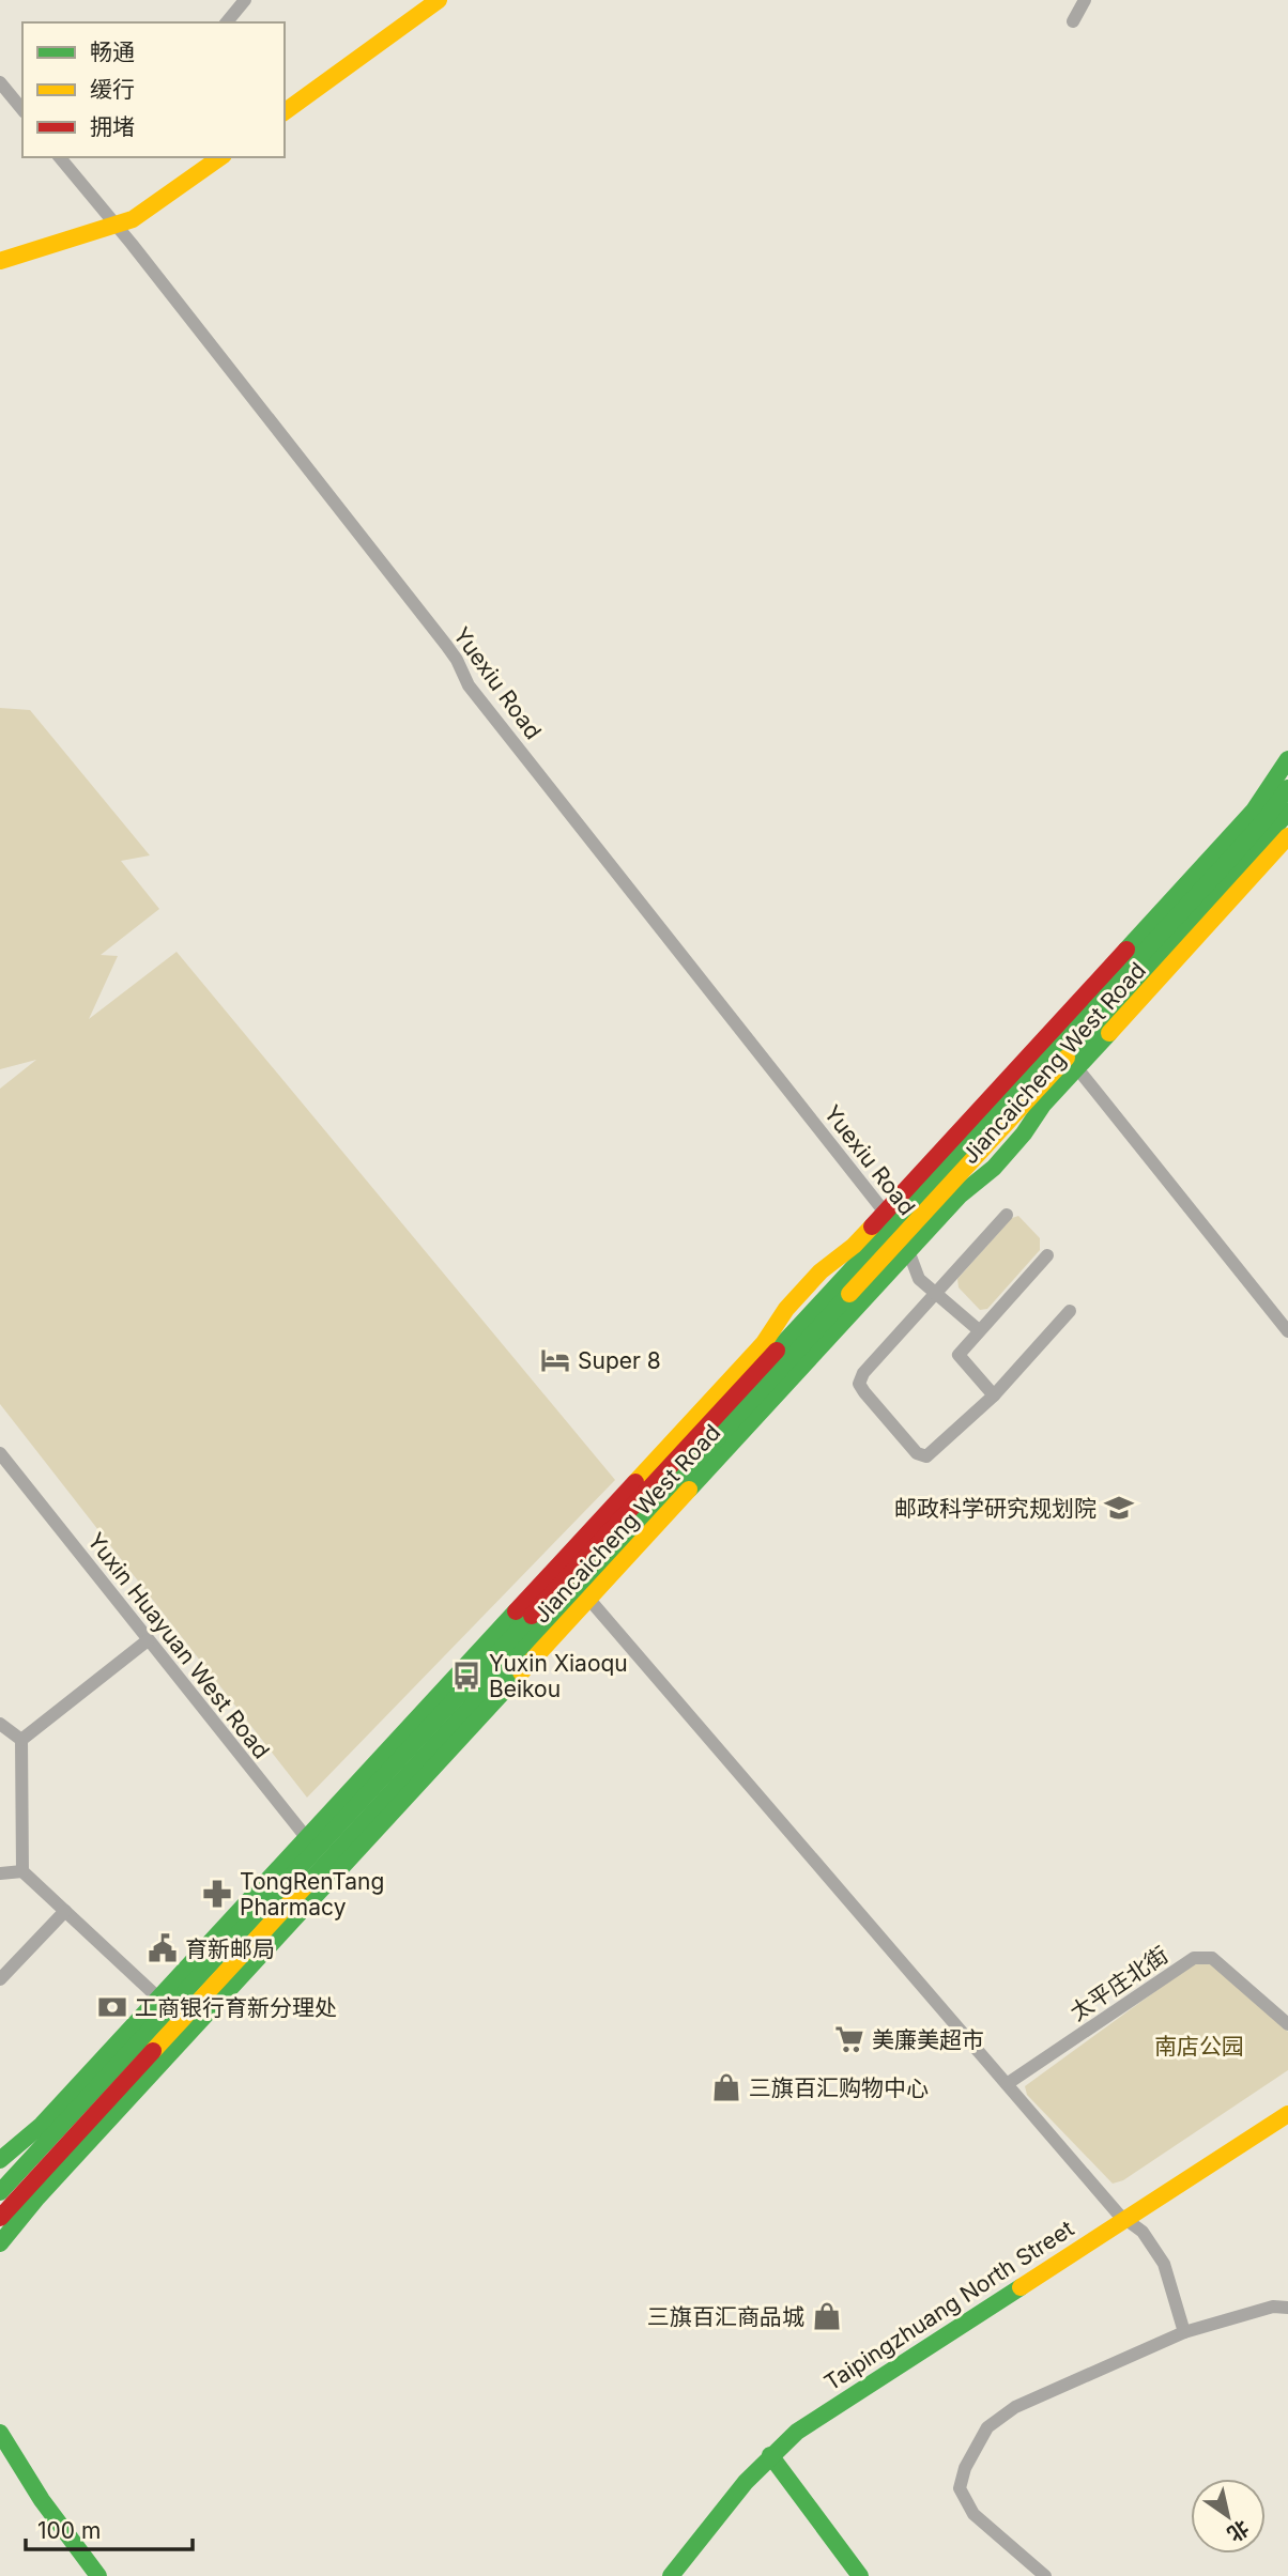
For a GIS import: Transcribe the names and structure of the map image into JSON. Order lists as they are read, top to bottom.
{
  "streets": {
    "main road": ["Jiancaicheng West Road", "Taipingzhuang North Street"],
    "street": ["Yuexiu Road", "Yuxin Huayuan West Road", "太平庄北街"]
  },
  "crossings": [
    ["Yuexiu Road", "Jiancaicheng West Road"],
    ["Jiancaicheng West Road", "Yuxin Huayuan West Road"]
  ],
  "parks": ["南店公园"],
  "places": {
    "hotel": ["Super 8"],
    "school or university": ["邮政科学研究规划院"],
    "bus stop": ["Yuxin Xiaoqu Beikou"],
    "pharmacy": ["TongRenTang Pharmacy"],
    "public building": ["育新邮局"],
    "bank": ["工商银行育新分理处"],
    "supermarket": ["美廉美超市"],
    "shop": ["三旗百汇购物中心", "三旗百汇商品城"]
  },
  "legend": ["畅通", "缓行", "拥堵"],
  "scale_bar": "100 m",
  "north": "bottom right"
}
